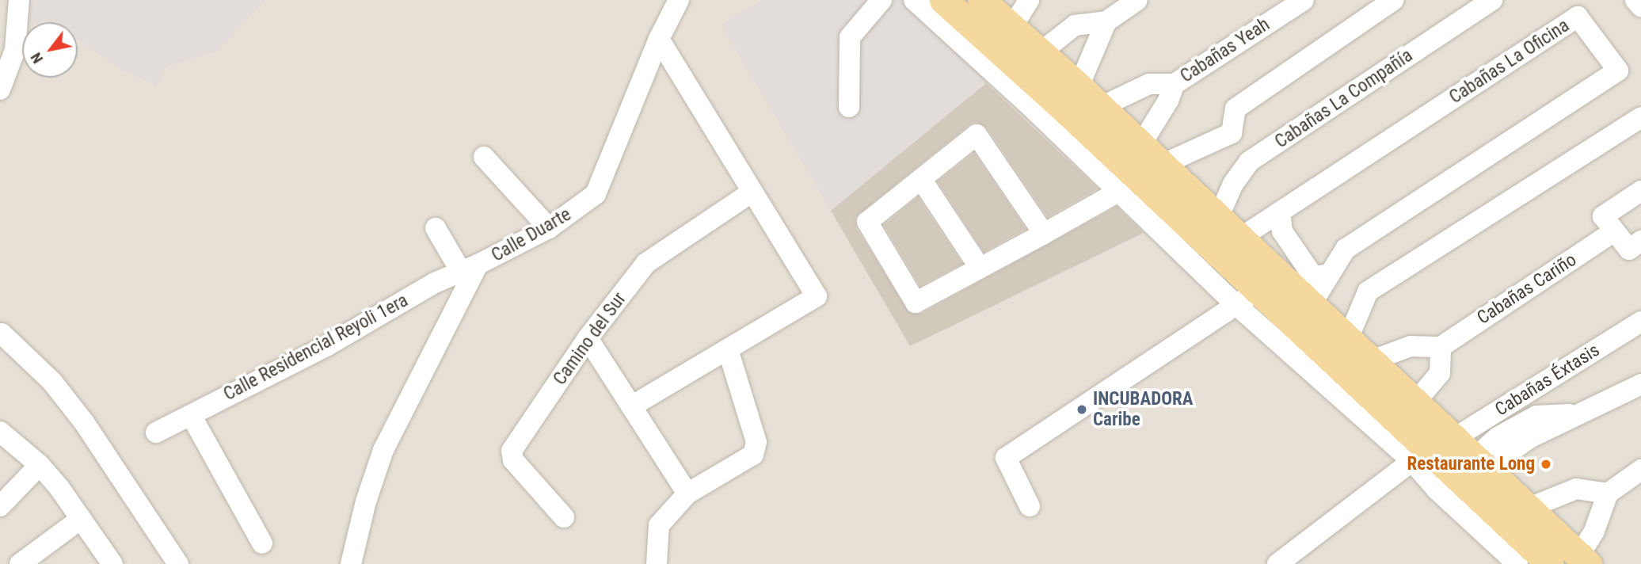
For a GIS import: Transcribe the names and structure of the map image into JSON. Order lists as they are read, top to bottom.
{
  "streets": {
    "street": [
      "Cabañas Yeah",
      "Cabañas La Oficina",
      "Cabañas La Compañía",
      "Calle Duarte",
      "Cabañas Cariño",
      "Camino del Sur",
      "Calle Residencial Reyoli 1era",
      "Cabañas Éxtasis"
    ]
  },
  "crossings": [
    ["Calle Duarte", "Calle Residencial Reyoli 1era"]
  ],
  "places": ["INCUBADORA Caribe", "Restaurante Long"],
  "north": "bottom left"
}
